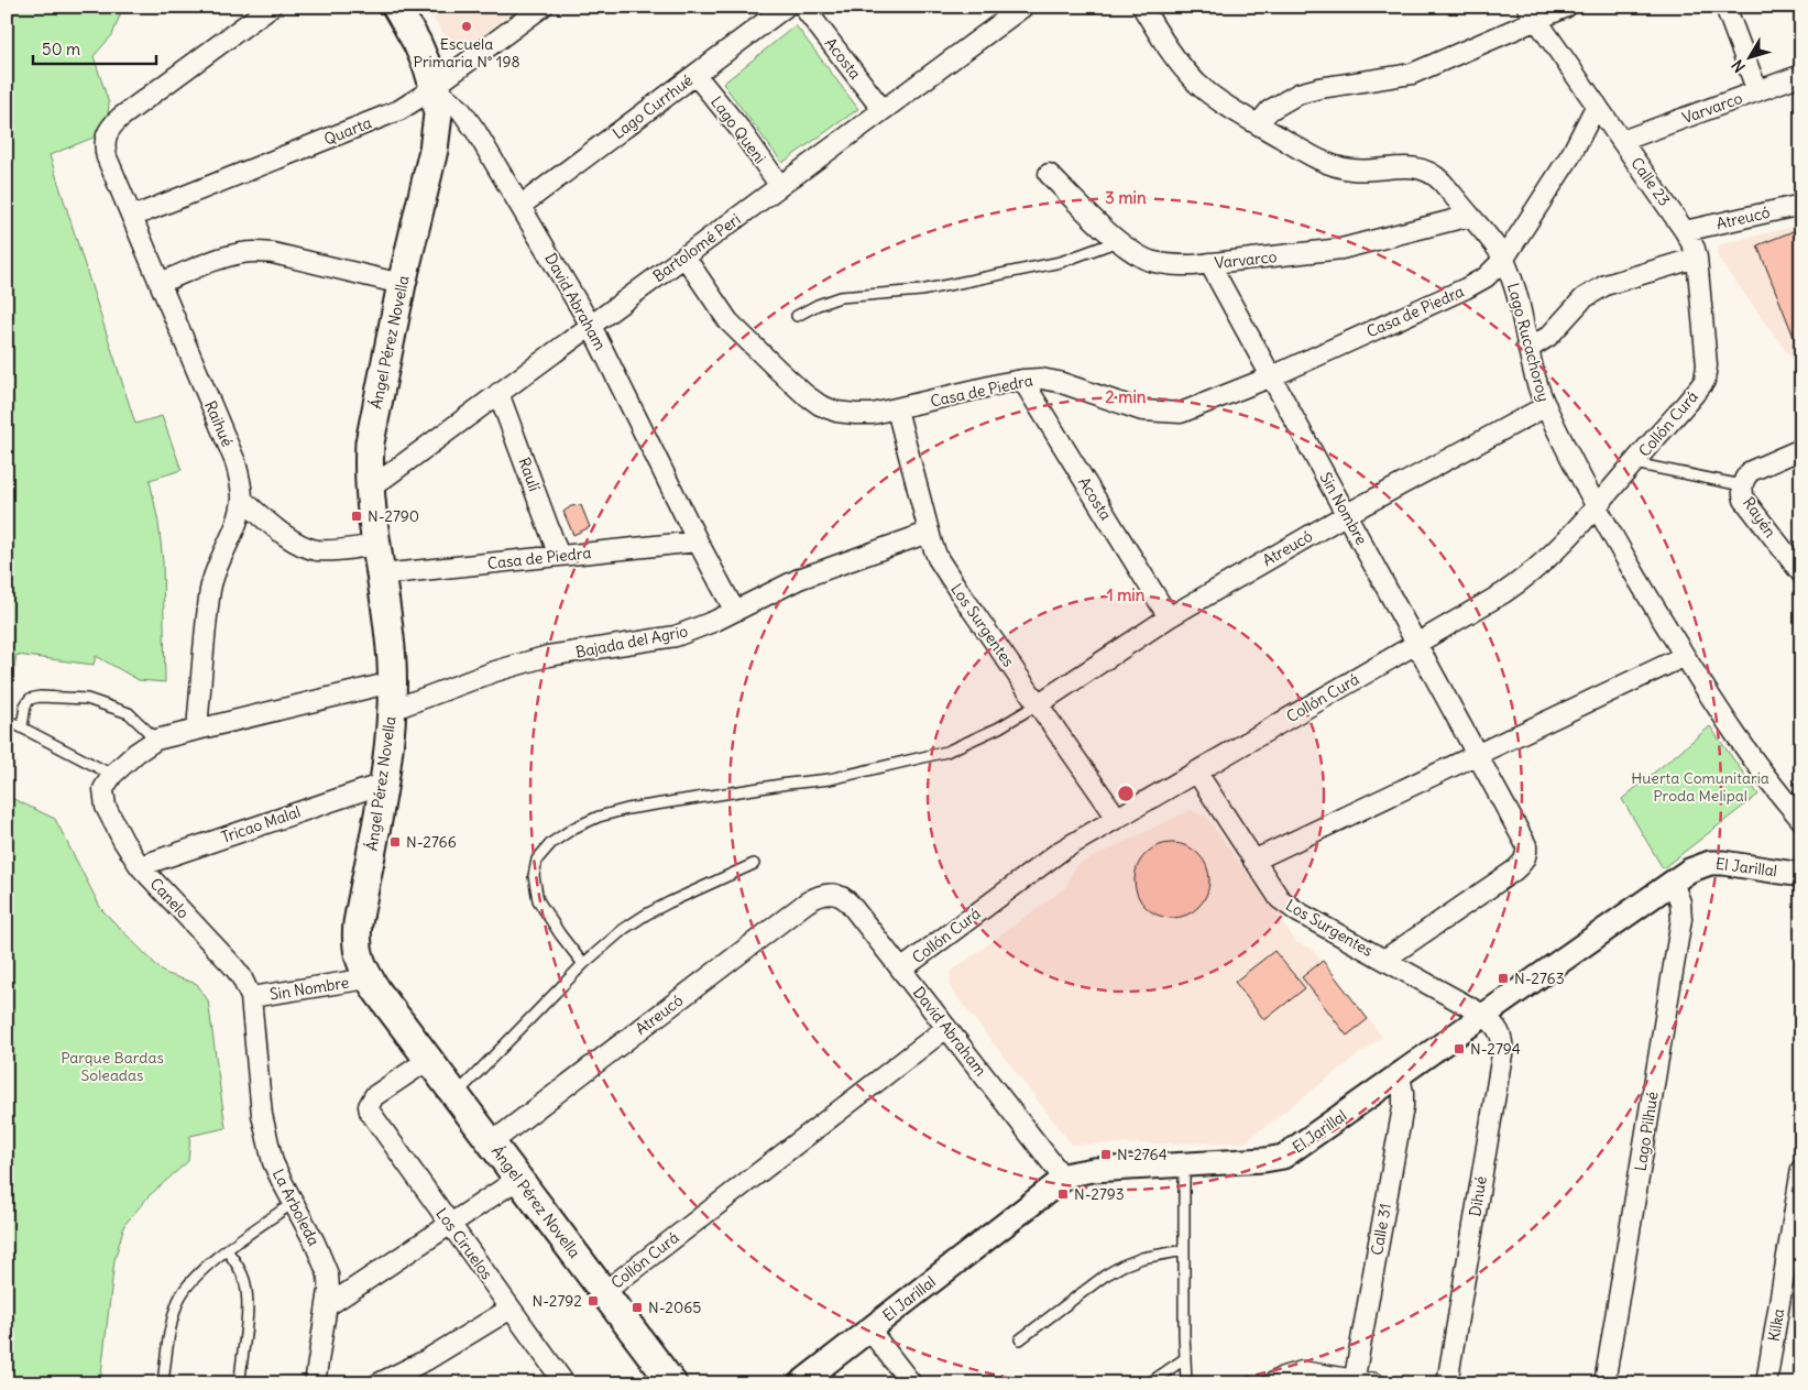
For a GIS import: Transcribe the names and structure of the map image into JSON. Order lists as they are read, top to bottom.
{
  "streets": {
    "main road": ["David Abraham", "Ángel Pérez Novella"],
    "street": [
      "Acosta",
      "Lago Currhué",
      "Varvarco",
      "Lago Queni",
      "Quarta",
      "Calle 23",
      "Atreucó",
      "Bartolomé Peri",
      "Casa de Piedra",
      "Lago Rucachoroy",
      "Raihué",
      "Collón Curá",
      "Raulí",
      "Sin Nombre",
      "Rayén",
      "Los Surgentes",
      "Bajada del Agrio",
      "Tricao Malal",
      "El Jarillal",
      "Canelo",
      "Lago Pilhué",
      "Dihué",
      "La Arboleda",
      "Calle 31",
      "Los Ciruelos",
      "Kilka"
    ]
  },
  "crossings": [
    ["Acosta", "Atreucó"],
    ["Acosta", "Bartolomé Peri"],
    ["Acosta", "Casa de Piedra"],
    ["Lago Currhué", "Lago Queni"],
    ["Lago Currhué", "David Abraham"],
    ["Varvarco", "Calle 23"],
    ["Varvarco", "Lago Rucachoroy"],
    ["Varvarco", "Sin Nombre"],
    ["Lago Queni", "Bartolomé Peri"],
    ["Quarta", "David Abraham"],
    ["Quarta", "Ángel Pérez Novella"],
    ["Quarta", "Raihué"],
    ["Calle 23", "Atreucó"],
    ["Calle 23", "Casa de Piedra"],
    ["Calle 23", "Collón Curá"],
    ["Atreucó", "David Abraham"],
    ["Atreucó", "Ángel Pérez Novella"],
    ["Atreucó", "Lago Rucachoroy"],
    ["Atreucó", "Sin Nombre"],
    ["Atreucó", "Los Surgentes"],
    ["Bartolomé Peri", "David Abraham"],
    ["Bartolomé Peri", "Casa de Piedra"],
    ["Bartolomé Peri", "Ángel Pérez Novella"],
    ["Bartolomé Peri", "Raulí"],
    ["David Abraham", "Casa de Piedra"],
    ["David Abraham", "Ángel Pérez Novella"],
    ["David Abraham", "Collón Curá"],
    ["David Abraham", "Bajada del Agrio"],
    ["David Abraham", "El Jarillal"],
    ["Casa de Piedra", "Ángel Pérez Novella"],
    ["Casa de Piedra", "Lago Rucachoroy"],
    ["Casa de Piedra", "Raulí"],
    ["Casa de Piedra", "Sin Nombre"],
    ["Casa de Piedra", "Los Surgentes"],
    ["Ángel Pérez Novella", "Collón Curá"],
    ["Ángel Pérez Novella", "Sin Nombre"],
    ["Ángel Pérez Novella", "Bajada del Agrio"],
    ["Ángel Pérez Novella", "Tricao Malal"],
    ["Ángel Pérez Novella", "Los Ciruelos"],
    ["Lago Rucachoroy", "Collón Curá"],
    ["Collón Curá", "Sin Nombre"],
    ["Collón Curá", "Los Surgentes"],
    ["Sin Nombre", "Los Surgentes"],
    ["Sin Nombre", "Canelo"],
    ["Sin Nombre", "La Arboleda"],
    ["Los Surgentes", "Bajada del Agrio"],
    ["Los Surgentes", "El Jarillal"],
    ["Los Surgentes", "Dihué"],
    ["Tricao Malal", "Canelo"],
    ["El Jarillal", "Lago Pilhué"],
    ["El Jarillal", "Dihué"],
    ["El Jarillal", "Calle 31"],
    ["Canelo", "La Arboleda"]
  ],
  "parks": ["Huerta Comunitaria Proda Melipal", "Parque Bardas Soleadas"],
  "places": {
    "other": ["Escuela Primaria N° 198"],
    "transit": [
      "N-2790",
      "N-2766",
      "N-2763",
      "N-2794",
      "N-2764",
      "N-2793",
      "N-2792",
      "N-2065"
    ]
  },
  "scale_bar": "50 m",
  "north": "bottom left",
  "rings": ["3 min", "2 min", "1 min"]
}
